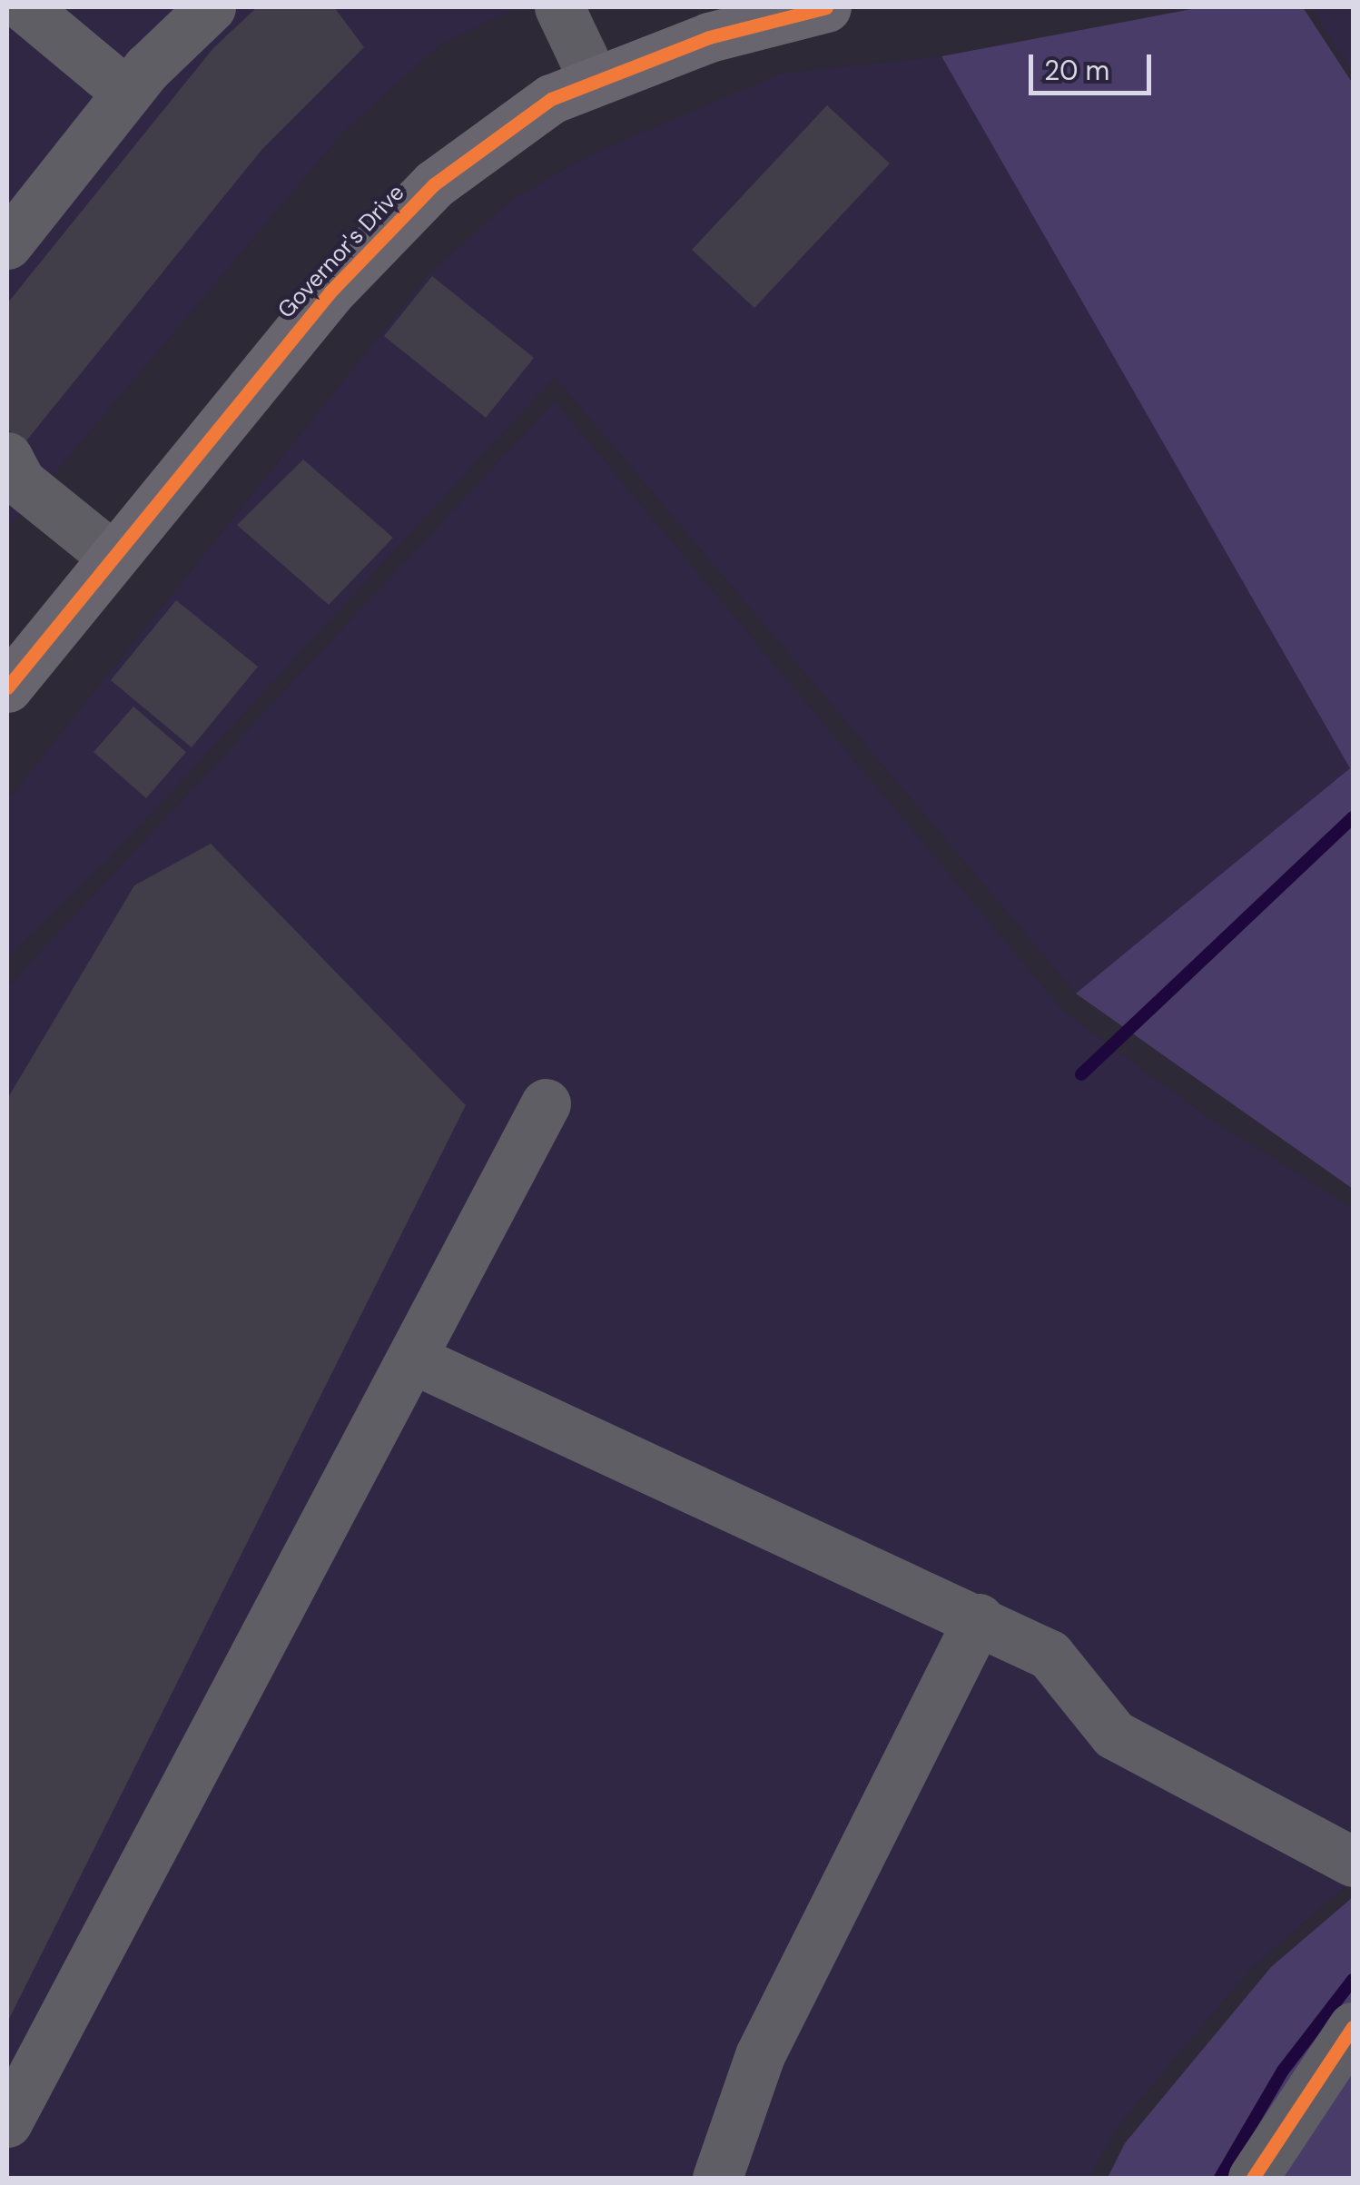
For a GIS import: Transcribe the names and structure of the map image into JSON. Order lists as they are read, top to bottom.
{
  "streets": {
    "highway": ["Governor's Drive"]
  },
  "scale_bar": "20 m"
}
